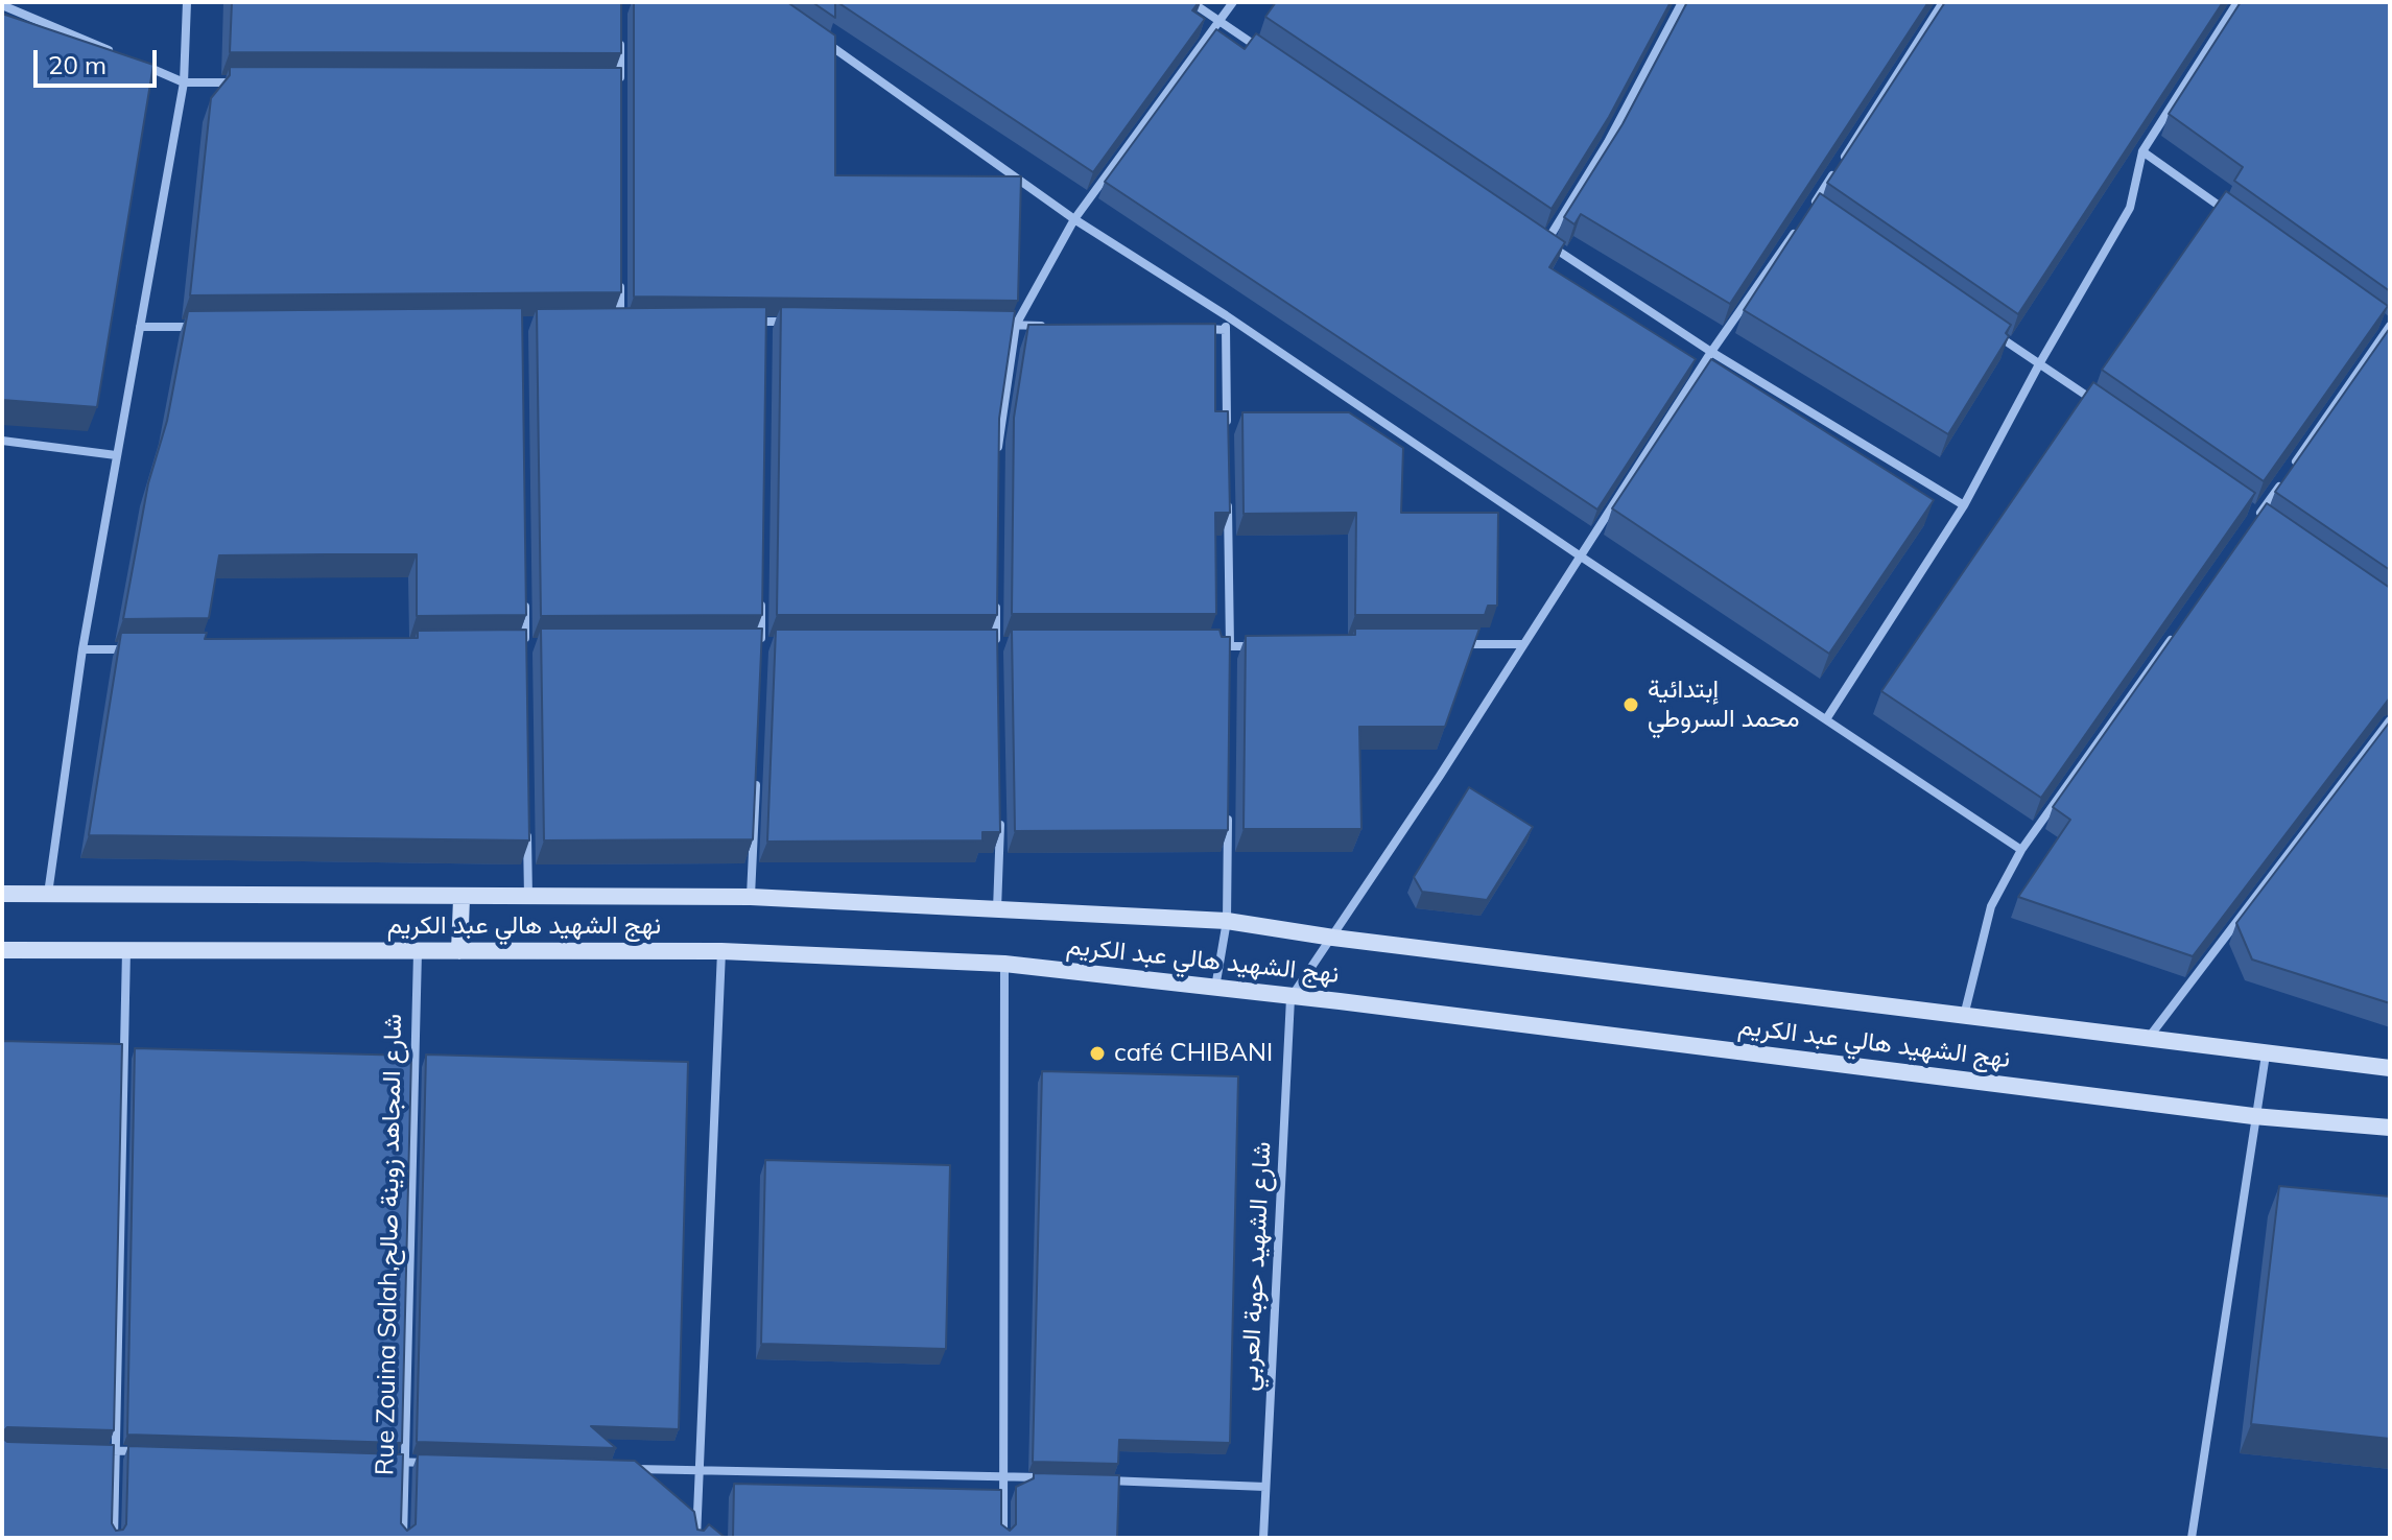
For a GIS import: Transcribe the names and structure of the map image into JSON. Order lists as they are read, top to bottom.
{
  "streets": {
    "main road": ["نهج الشهيد هالي عبد الكريم"],
    "street": ["Rue Zouina Salah,شارع المجاهد زوينة صالح", "شارع الشهيد حوبة العربي"]
  },
  "crossings": [
    ["نهج الشهيد هالي عبد الكريم", "Rue Zouina Salah,شارع المجاهد زوينة صالح"],
    ["نهج الشهيد هالي عبد الكريم", "شارع الشهيد حوبة العربي"]
  ],
  "places": ["إبتدائية محمد السروطي", "café CHIBANI"],
  "scale_bar": "20 m"
}
